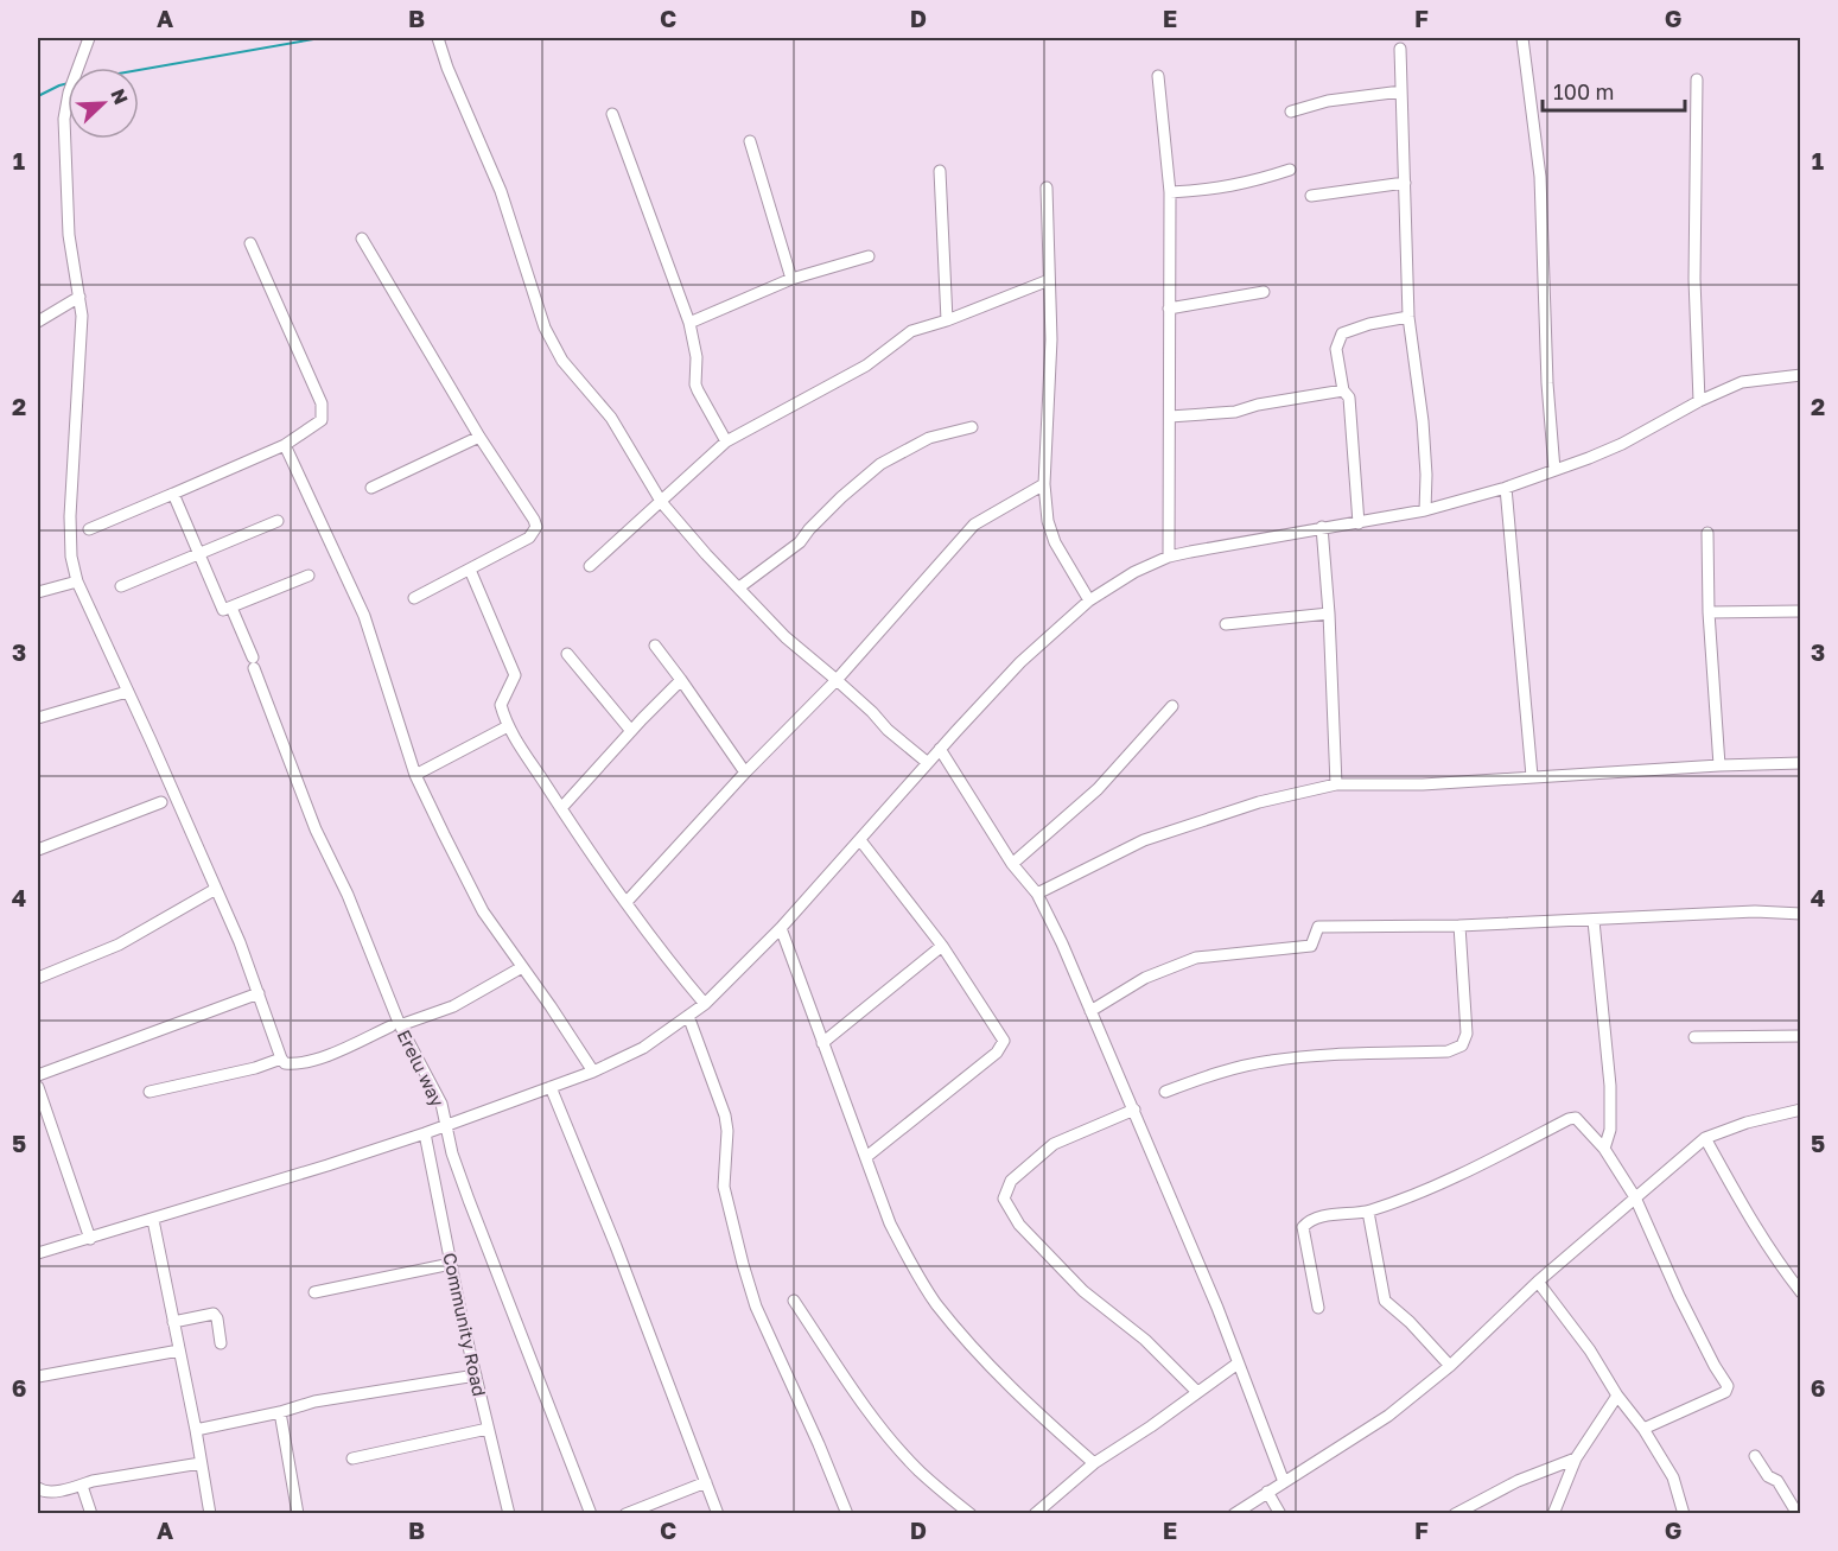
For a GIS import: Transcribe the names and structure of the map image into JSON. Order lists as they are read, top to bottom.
{
  "streets": {
    "street": ["Erelu way", "Community Road"]
  },
  "scale_bar": "100 m",
  "north": "top right",
  "grid": {
    "columns": [
      "A",
      "B",
      "C",
      "D",
      "E",
      "F",
      "G"
    ],
    "rows": [
      "1",
      "2",
      "3",
      "4",
      "5",
      "6"
    ]
  }
}
